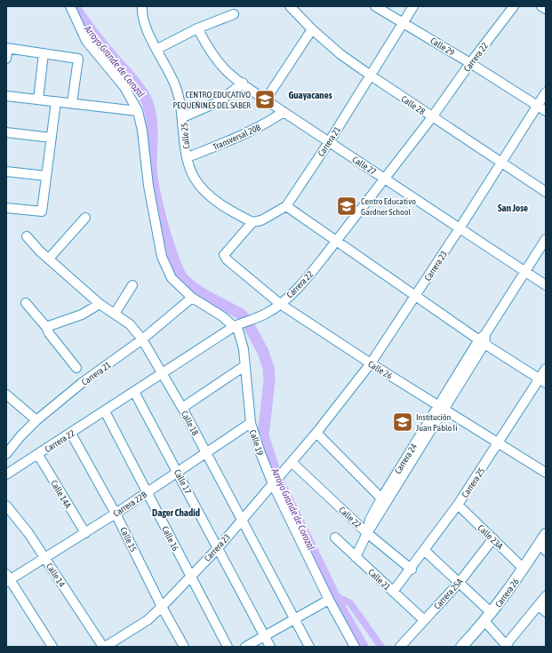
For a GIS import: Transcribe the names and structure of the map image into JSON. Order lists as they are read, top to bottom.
{
  "streets": {
    "main road": ["Carrera 26"],
    "street": [
      "Calle 29",
      "Carrera 22",
      "Calle 28",
      "Calle 25",
      "Transversal 20B",
      "Carrera 21",
      "Calle 27",
      "Carrera 23",
      "Calle 26",
      "Calle 18",
      "Calle 19",
      "Carrera 24",
      "Calle 17",
      "Carrera 25",
      "Calle 14A",
      "Carrera 22B",
      "Calle 22",
      "Calle 23A",
      "Calle 16",
      "Calle 15",
      "Calle 14",
      "Calle 21",
      "Carrera 25A"
    ]
  },
  "crossings": [
    ["Calle 29", "Carrera 22"],
    ["Calle 29", "Carrera 21"],
    ["Calle 29", "Carrera 23"],
    ["Carrera 22", "Calle 28"],
    ["Carrera 22", "Calle 27"],
    ["Carrera 22", "Calle 26"],
    ["Carrera 22", "Calle 18"],
    ["Carrera 22", "Calle 19"],
    ["Carrera 22", "Calle 17"],
    ["Carrera 22", "Calle 14A"],
    ["Carrera 22", "Calle 16"],
    ["Carrera 22", "Calle 15"],
    ["Calle 28", "Carrera 21"],
    ["Calle 28", "Carrera 23"],
    ["Calle 25", "Transversal 20B"],
    ["Calle 25", "Carrera 21"],
    ["Transversal 20B", "Calle 27"],
    ["Carrera 21", "Calle 27"],
    ["Carrera 21", "Calle 26"],
    ["Carrera 21", "Calle 18"],
    ["Calle 27", "Carrera 23"],
    ["Calle 27", "Carrera 24"],
    ["Carrera 23", "Calle 26"],
    ["Carrera 23", "Calle 18"],
    ["Carrera 23", "Calle 19"],
    ["Carrera 23", "Calle 17"],
    ["Carrera 23", "Calle 22"],
    ["Carrera 23", "Calle 16"],
    ["Carrera 23", "Calle 15"],
    ["Carrera 23", "Calle 14"],
    ["Calle 26", "Carrera 24"],
    ["Calle 26", "Carrera 25"],
    ["Calle 18", "Carrera 22B"],
    ["Calle 19", "Carrera 22B"],
    ["Carrera 24", "Calle 22"],
    ["Carrera 24", "Calle 21"],
    ["Calle 17", "Carrera 22B"],
    ["Carrera 25", "Calle 22"],
    ["Carrera 25", "Calle 23A"],
    ["Carrera 25", "Calle 21"],
    ["Calle 14A", "Carrera 22B"],
    ["Carrera 22B", "Calle 16"],
    ["Carrera 22B", "Calle 15"],
    ["Carrera 22B", "Calle 14"],
    ["Calle 23A", "Carrera 26"],
    ["Calle 23A", "Carrera 25A"],
    ["Calle 21", "Carrera 25A"]
  ],
  "districts": ["Guayacanes", "San Jose", "Dager Chadid"],
  "water": ["Arroyo Grande de Corozal"],
  "places": {
    "school or university": ["CENTRO EDUCATIVO PEQUEÑINES DEL SABER", "Centro Educativo Gardner School", "Institución Juan Pablo Ii"]
  }
}
